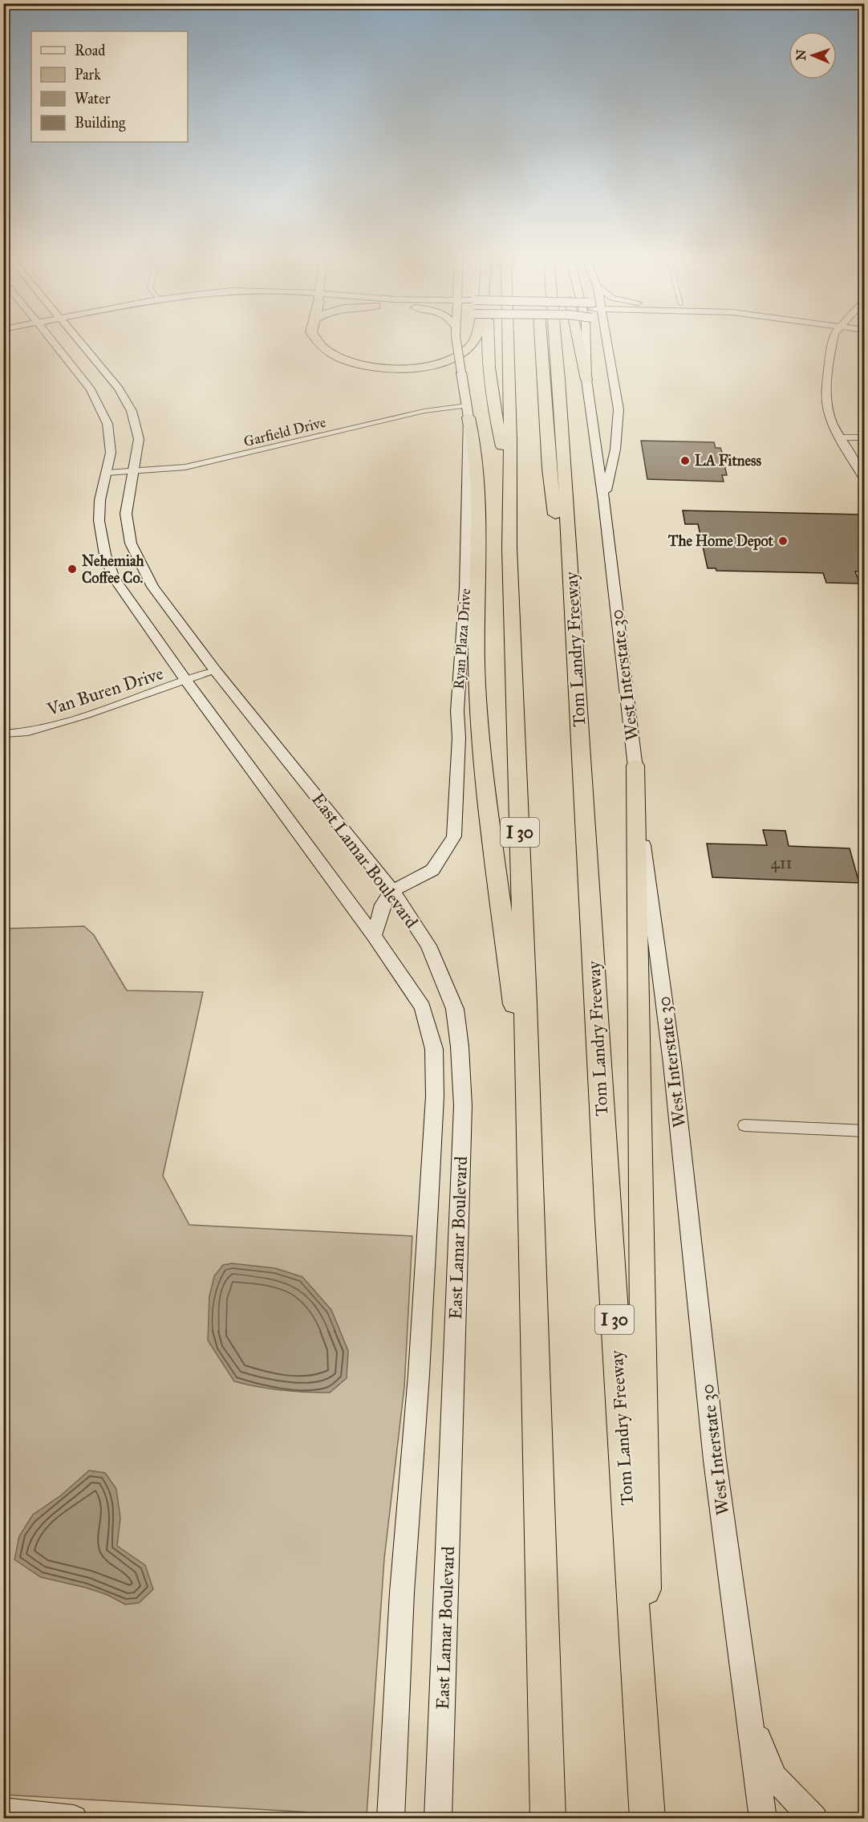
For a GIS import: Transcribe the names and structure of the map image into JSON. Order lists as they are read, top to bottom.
{
  "streets": {
    "highway": ["Tom Landry Freeway", "I 30"],
    "main road": ["Ryan Plaza Drive", "West Interstate 30", "East Lamar Boulevard"],
    "street": ["Garfield Drive", "Van Buren Drive"]
  },
  "crossings": [
    ["Garfield Drive", "Ryan Plaza Drive"],
    ["Garfield Drive", "East Lamar Boulevard"],
    ["Ryan Plaza Drive", "East Lamar Boulevard"],
    ["Tom Landry Freeway", "I 30"],
    ["Van Buren Drive", "East Lamar Boulevard"]
  ],
  "places": ["LA Fitness", "The Home Depot", "Nehemiah Coffee Co."],
  "house_numbers": ["411"],
  "legend": [
    "Road",
    "Park",
    "Water",
    "Building"
  ],
  "north": "left"
}
